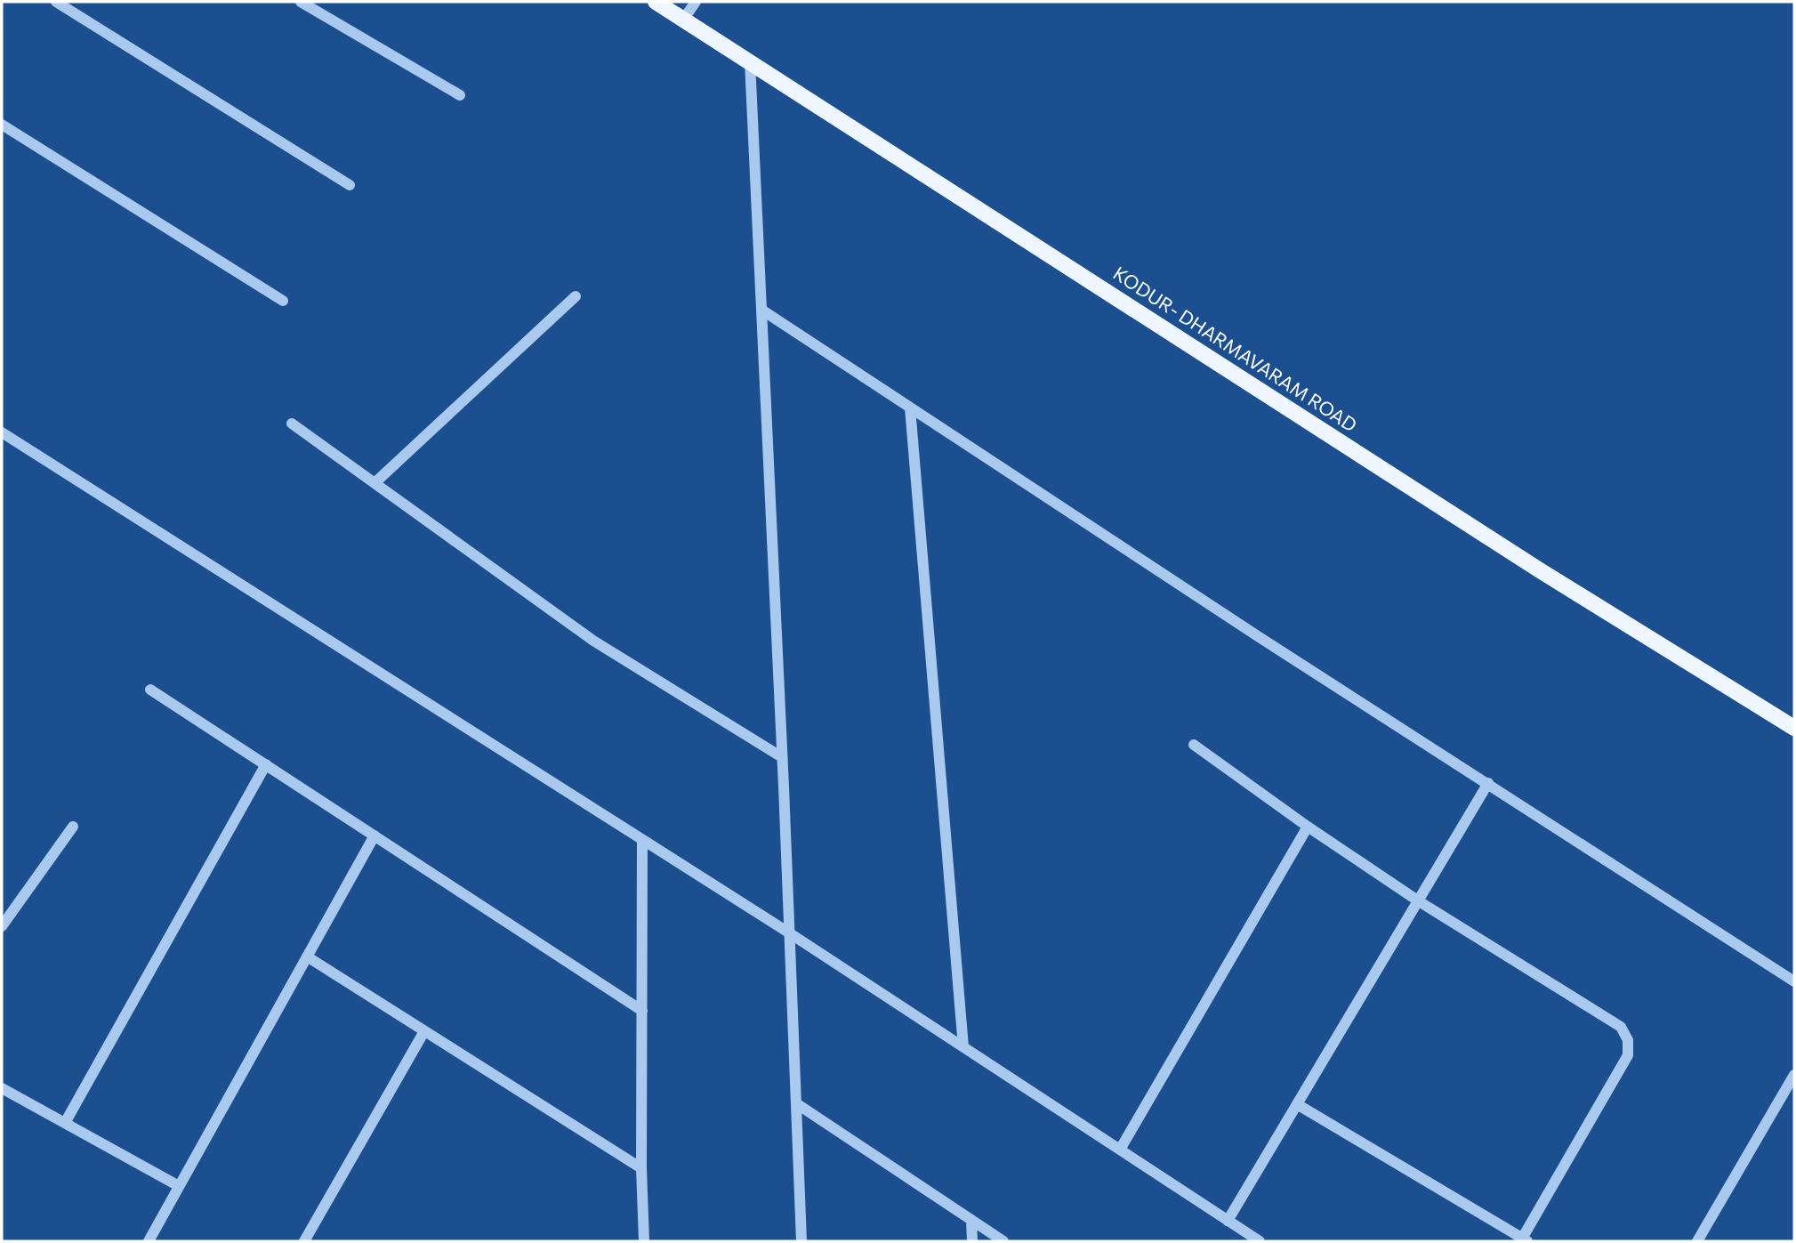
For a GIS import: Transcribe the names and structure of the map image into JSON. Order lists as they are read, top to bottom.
{
  "streets": {
    "main road": ["KODUR- DHARMAVARAM ROAD"]
  }
}
